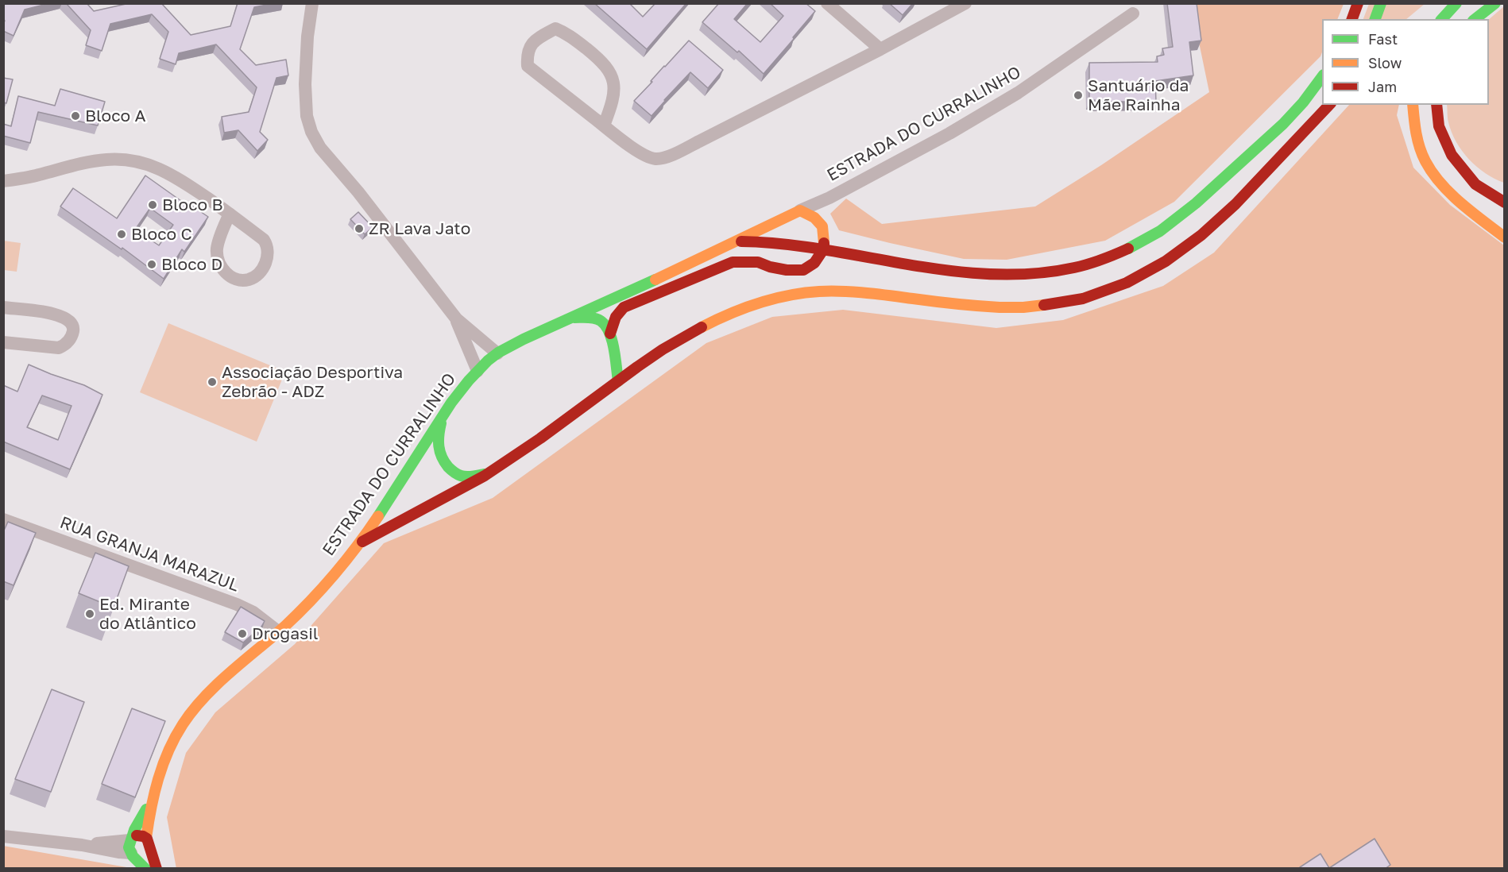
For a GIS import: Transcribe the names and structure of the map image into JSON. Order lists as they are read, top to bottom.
{
  "streets": {
    "street": ["ESTRADA DO CURRALINHO", "RUA GRANJA MARAZUL"]
  },
  "crossings": [
    ["ESTRADA DO CURRALINHO", "RUA GRANJA MARAZUL"]
  ],
  "places": [
    "Santuário da Mãe Rainha",
    "Bloco A",
    "Bloco B",
    "ZR Lava Jato",
    "Bloco C",
    "Bloco D",
    "Associação Desportiva Zebrão - ADZ",
    "Ed. Mirante do Atlântico",
    "Drogasil"
  ],
  "legend": ["Fast", "Slow", "Jam"]
}
